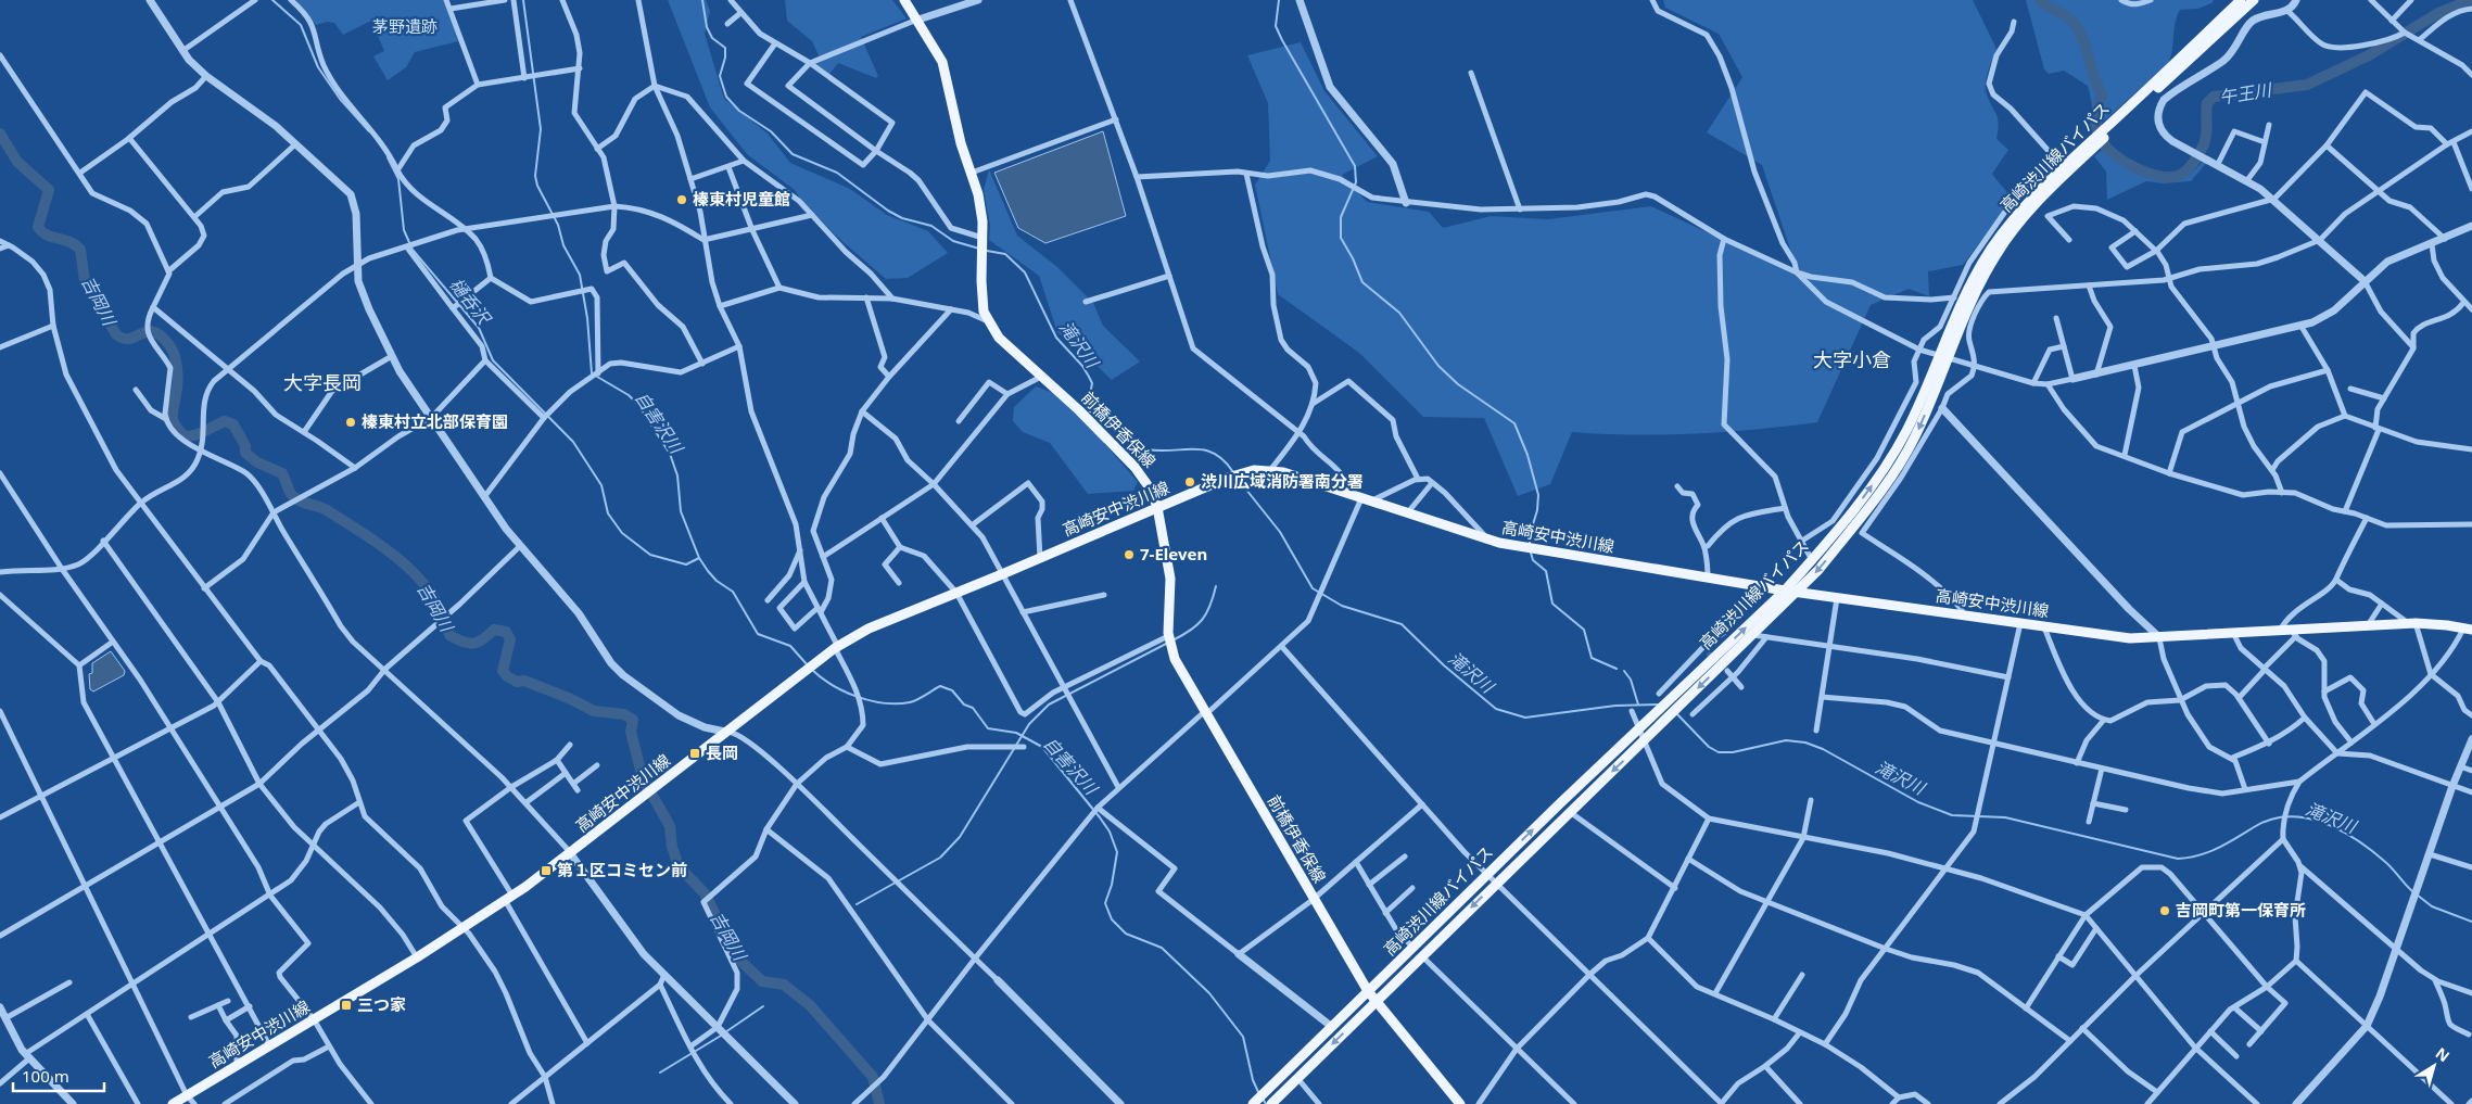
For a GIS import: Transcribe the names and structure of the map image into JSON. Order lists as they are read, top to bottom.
{
  "streets": {
    "main road": ["高崎渋川線バイパス", "前橋伊香保線", "高崎安中渋川線"]
  },
  "crossings": [
    ["高崎渋川線バイパス", "前橋伊香保線"],
    ["高崎渋川線バイパス", "高崎安中渋川線"],
    ["前橋伊香保線", "高崎安中渋川線"]
  ],
  "districts": ["大字小倉", "大字長岡"],
  "water": [
    "午王川",
    "吉岡川",
    "樋呑沢",
    "滝沢川",
    "自害沢川"
  ],
  "parks": ["茅野遺跡"],
  "places": {
    "other": [
      "榛東村児童館",
      "榛東村立北部保育園",
      "渋川広域消防署南分署",
      "7-Eleven",
      "吉岡町第一保育所"
    ],
    "transit": ["長岡", "第１区コミセン前", "三つ家"]
  },
  "scale_bar": "100 m",
  "north": "top right"
}
